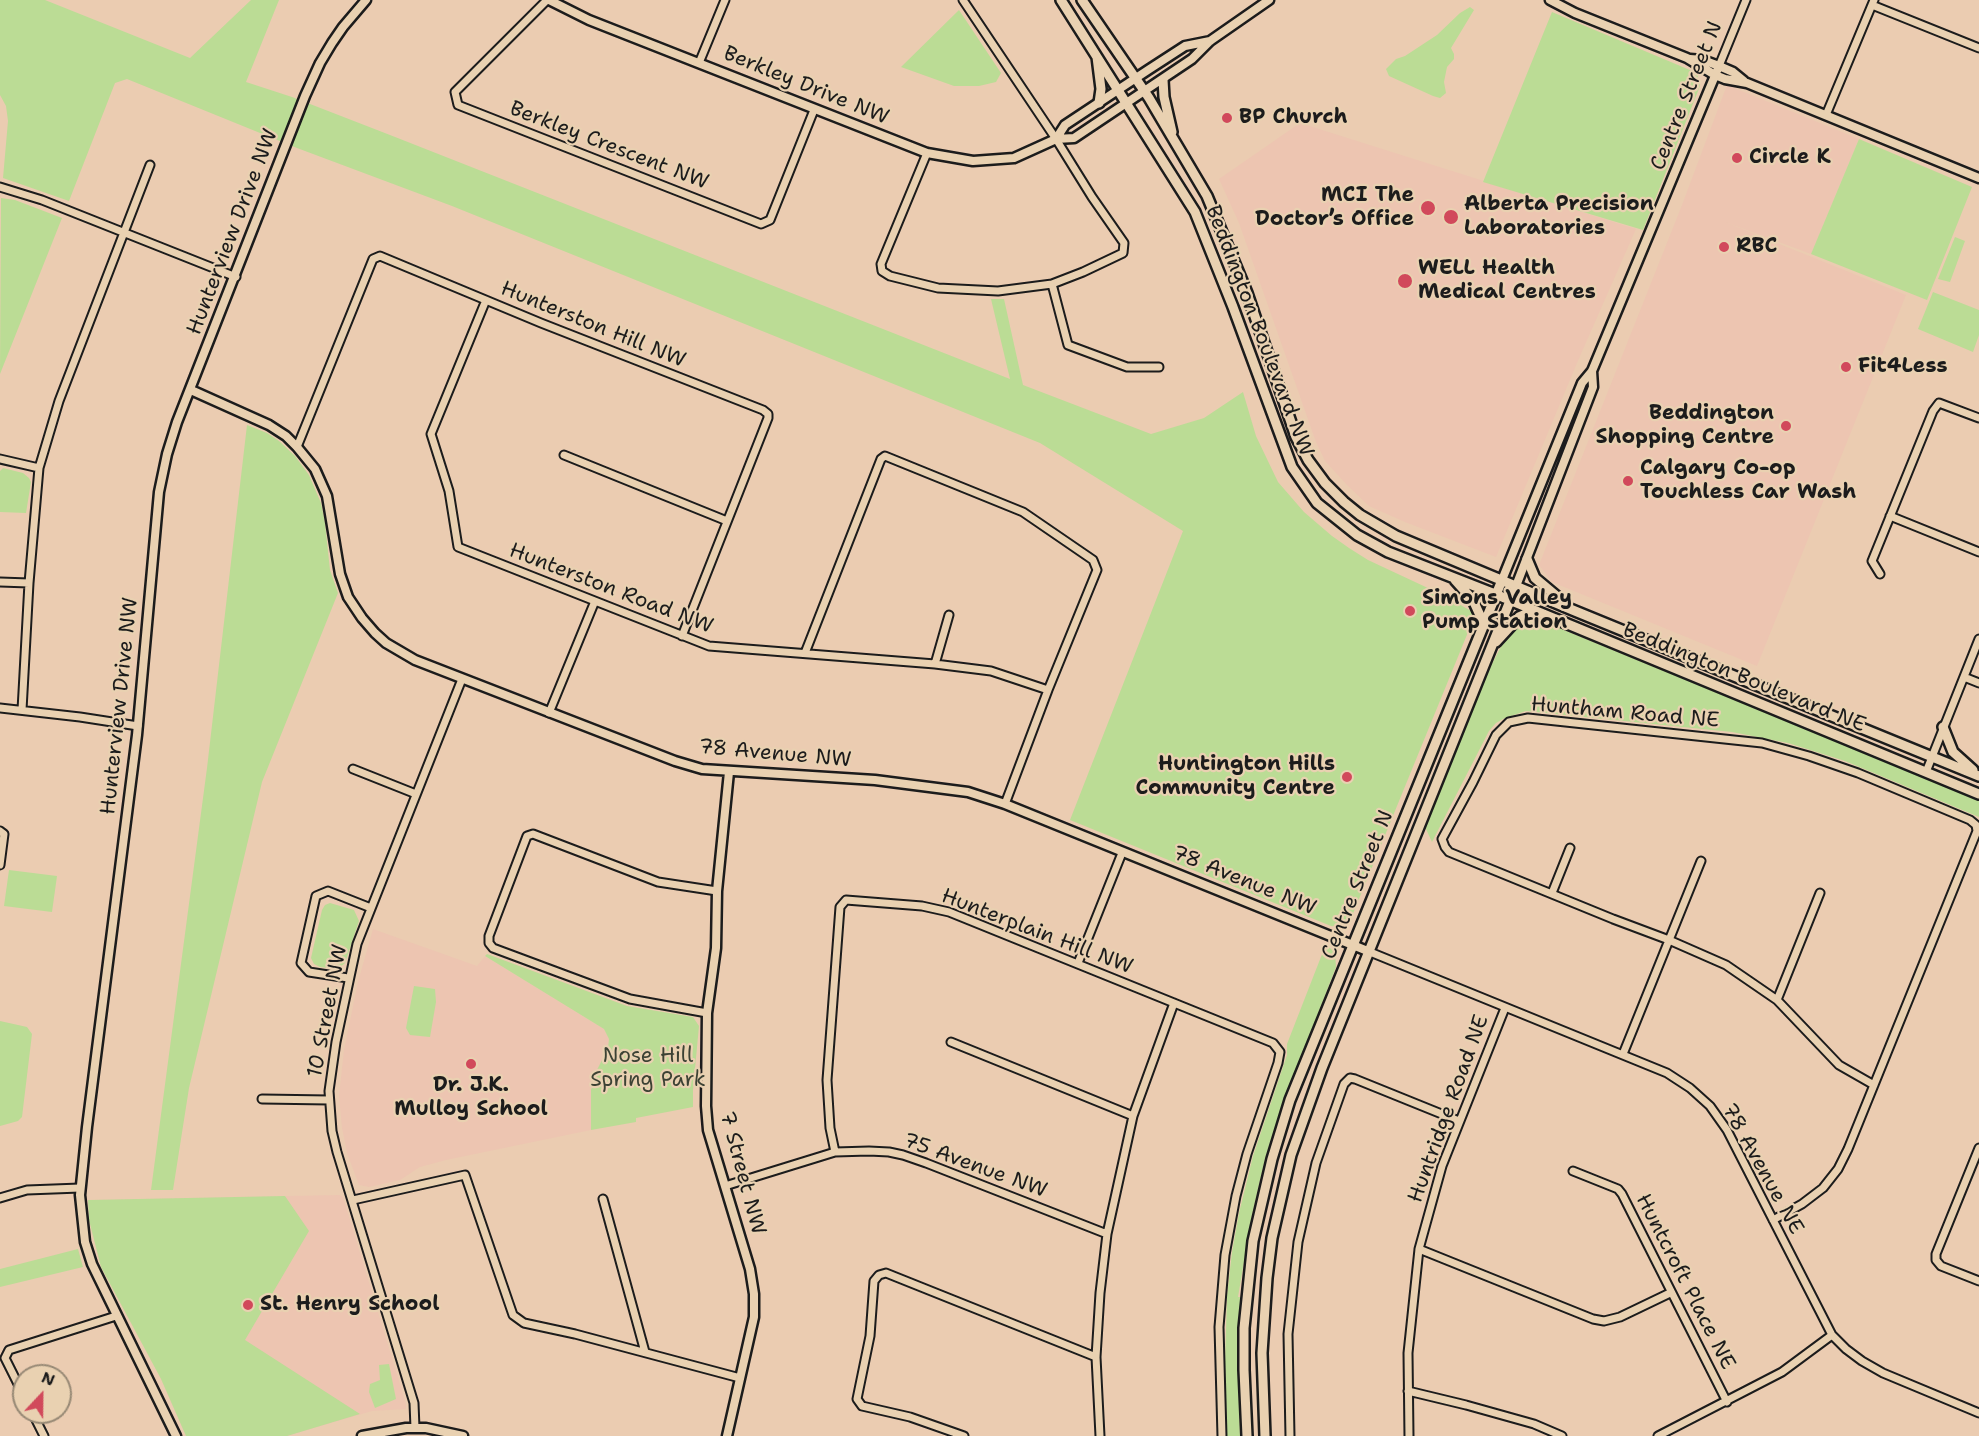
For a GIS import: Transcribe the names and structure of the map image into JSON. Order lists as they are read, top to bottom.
{
  "streets": {
    "main road": ["Centre Street N", "Beddington Boulevard NW", "Beddington Boulevard NE"],
    "street": [
      "Berkley Drive NW",
      "Berkley Crescent NW",
      "Hunterview Drive NW",
      "Hunterston Hill NW",
      "Hunterston Road NW",
      "Huntham Road NE",
      "78 Avenue NW",
      "Hunterplain Hill NW",
      "10 Street NW",
      "Huntridge Road NE",
      "75 Avenue NW",
      "78 Avenue NE",
      "7 Street NW",
      "Huntcroft Place NE"
    ]
  },
  "crossings": [
    ["Berkley Drive NW", "Berkley Crescent NW"],
    ["Berkley Drive NW", "Beddington Boulevard NW"],
    ["Centre Street N", "Beddington Boulevard NW"],
    ["Centre Street N", "Beddington Boulevard NE"],
    ["Centre Street N", "78 Avenue NW"],
    ["Centre Street N", "78 Avenue NE"],
    ["Hunterview Drive NW", "78 Avenue NW"],
    ["Hunterston Hill NW", "Hunterston Road NW"],
    ["Hunterston Hill NW", "78 Avenue NW"],
    ["Beddington Boulevard NW", "Beddington Boulevard NE"],
    ["Huntham Road NE", "78 Avenue NE"],
    ["78 Avenue NW", "10 Street NW"],
    ["78 Avenue NW", "78 Avenue NE"],
    ["78 Avenue NW", "7 Street NW"],
    ["Hunterplain Hill NW", "75 Avenue NW"],
    ["Huntridge Road NE", "78 Avenue NE"],
    ["75 Avenue NW", "7 Street NW"]
  ],
  "parks": ["Nose Hill Spring Park"],
  "places": [
    "BP Church",
    "Circle K",
    "MCI The Doctor’s Office",
    "Alberta Precision Laboratories",
    "RBC",
    "WELL Health Medical Centres",
    "Fit4Less",
    "Beddington Shopping Centre",
    "Calgary Co-op Touchless Car Wash",
    "Simons Valley Pump Station",
    "Huntington Hills Community Centre",
    "Dr. J.K. Mulloy School",
    "St. Henry School"
  ],
  "north": "top"
}
